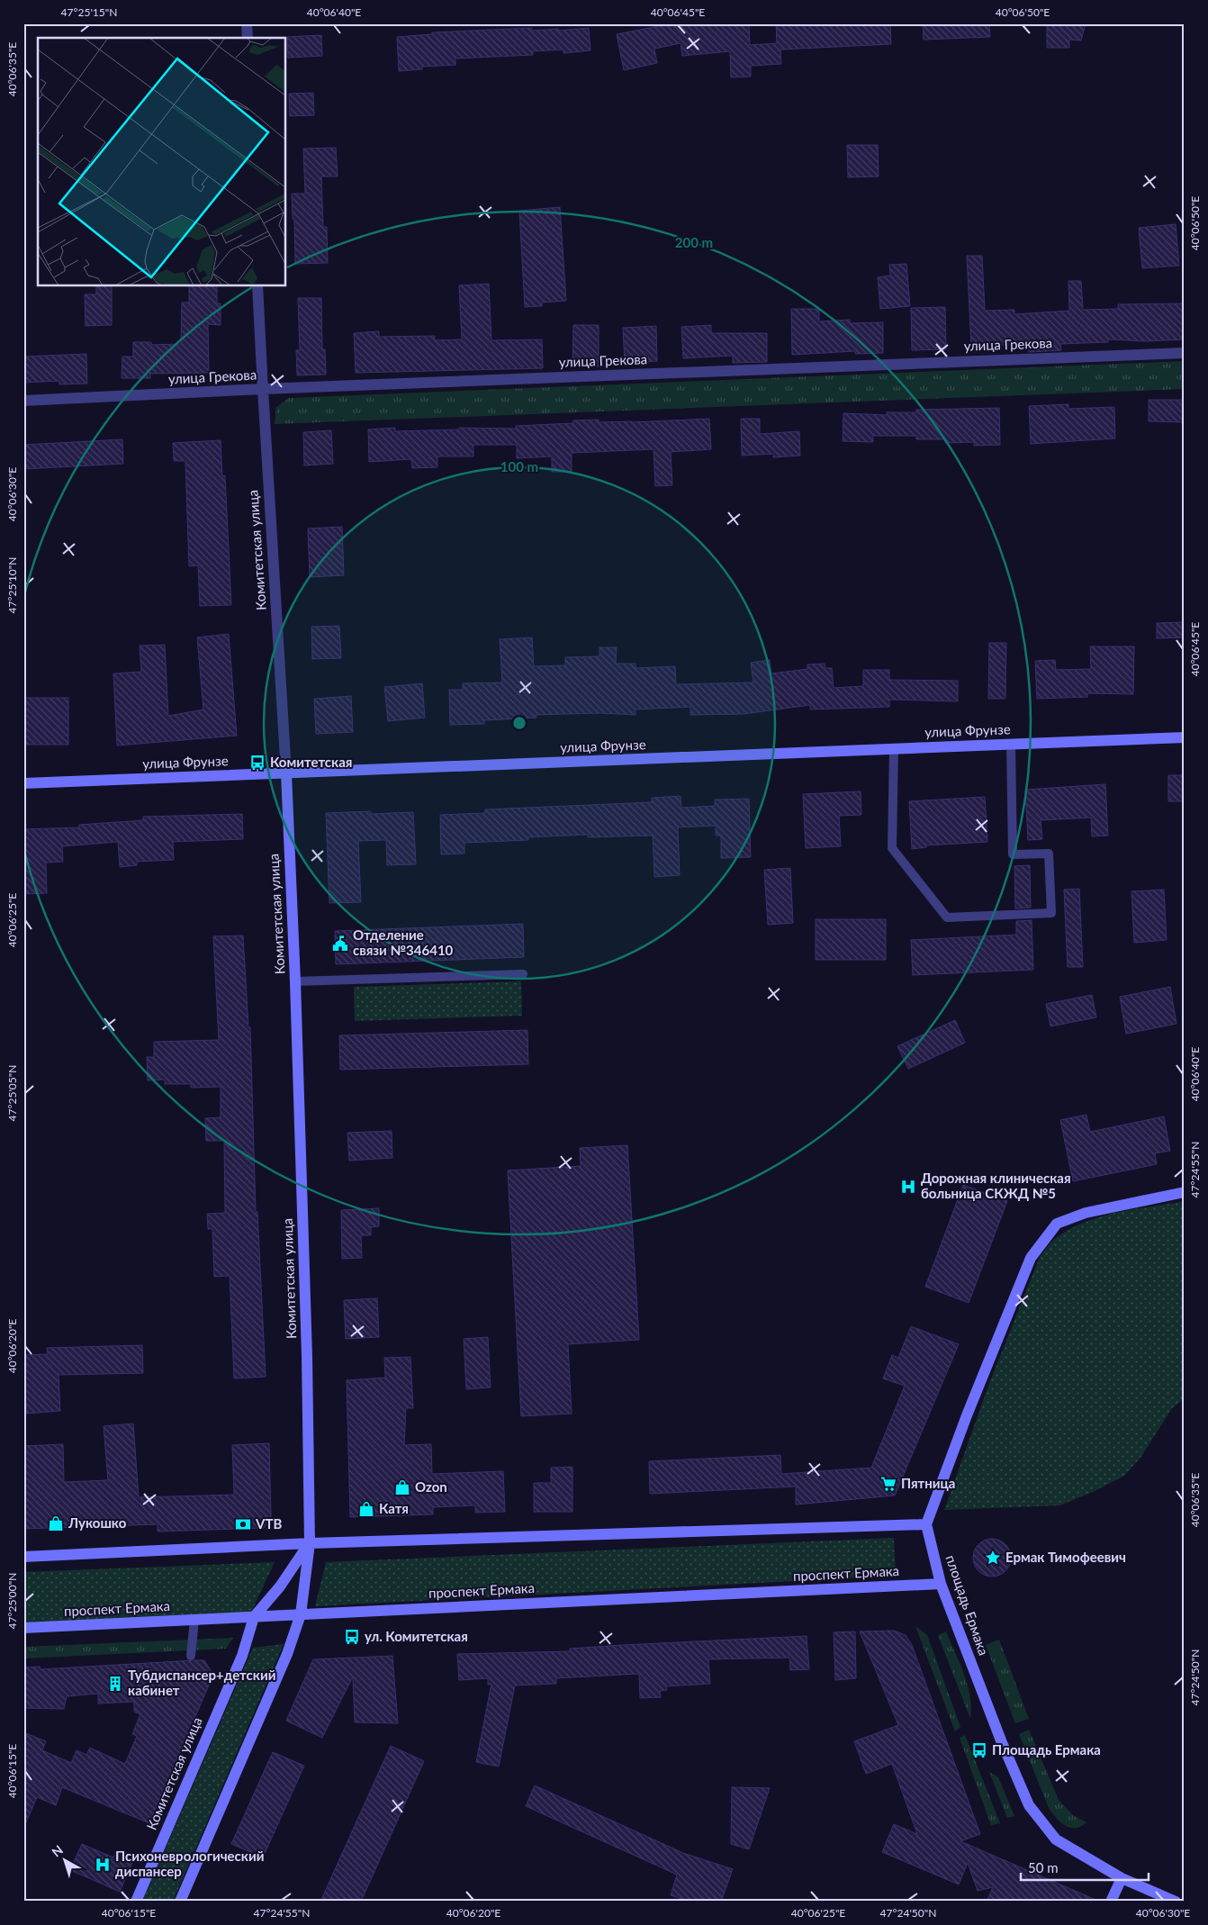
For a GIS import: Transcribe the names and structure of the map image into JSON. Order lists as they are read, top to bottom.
{
  "streets": {
    "main road": [
      "Комитетская улица",
      "улица Фрунзе",
      "проспект Ермака",
      "площадь Ермака"
    ],
    "street": ["улица Грекова"]
  },
  "crossings": [
    ["улица Грекова", "Комитетская улица"],
    ["Комитетская улица", "улица Фрунзе"],
    ["Комитетская улица", "проспект Ермака"],
    ["проспект Ермака", "площадь Ермака"]
  ],
  "places": {
    "bus stop": ["Комитетская", "ул. Комитетская", "Площадь Ермака"],
    "public building": ["Отделение связи №346410"],
    "hospital": ["Дорожная клиническая больница СКЖД №5", "Психоневрологический диспансер"],
    "supermarket": ["Пятница"],
    "shop": ["Ozon", "Катя", "Лукошко"],
    "bank": ["VTB"],
    "place": ["Ермак Тимофеевич"],
    "building": ["Тубдиспансер+детский кабинет"]
  },
  "scale_bar": "50 m",
  "north": "top left",
  "coordinates": [
    "47°25'15\"N",
    "40°06'40\"E",
    "40°06'45\"E",
    "40°06'50\"E",
    "40°06'35\"E",
    "40°06'30\"E",
    "47°25'10\"N",
    "40°06'25\"E",
    "47°25'05\"N",
    "47°24'55\"N",
    "40°06'20\"E",
    "47°25'00\"N",
    "47°24'50\"N",
    "40°06'15\"E"
  ],
  "rings": ["200 m", "100 m"]
}
